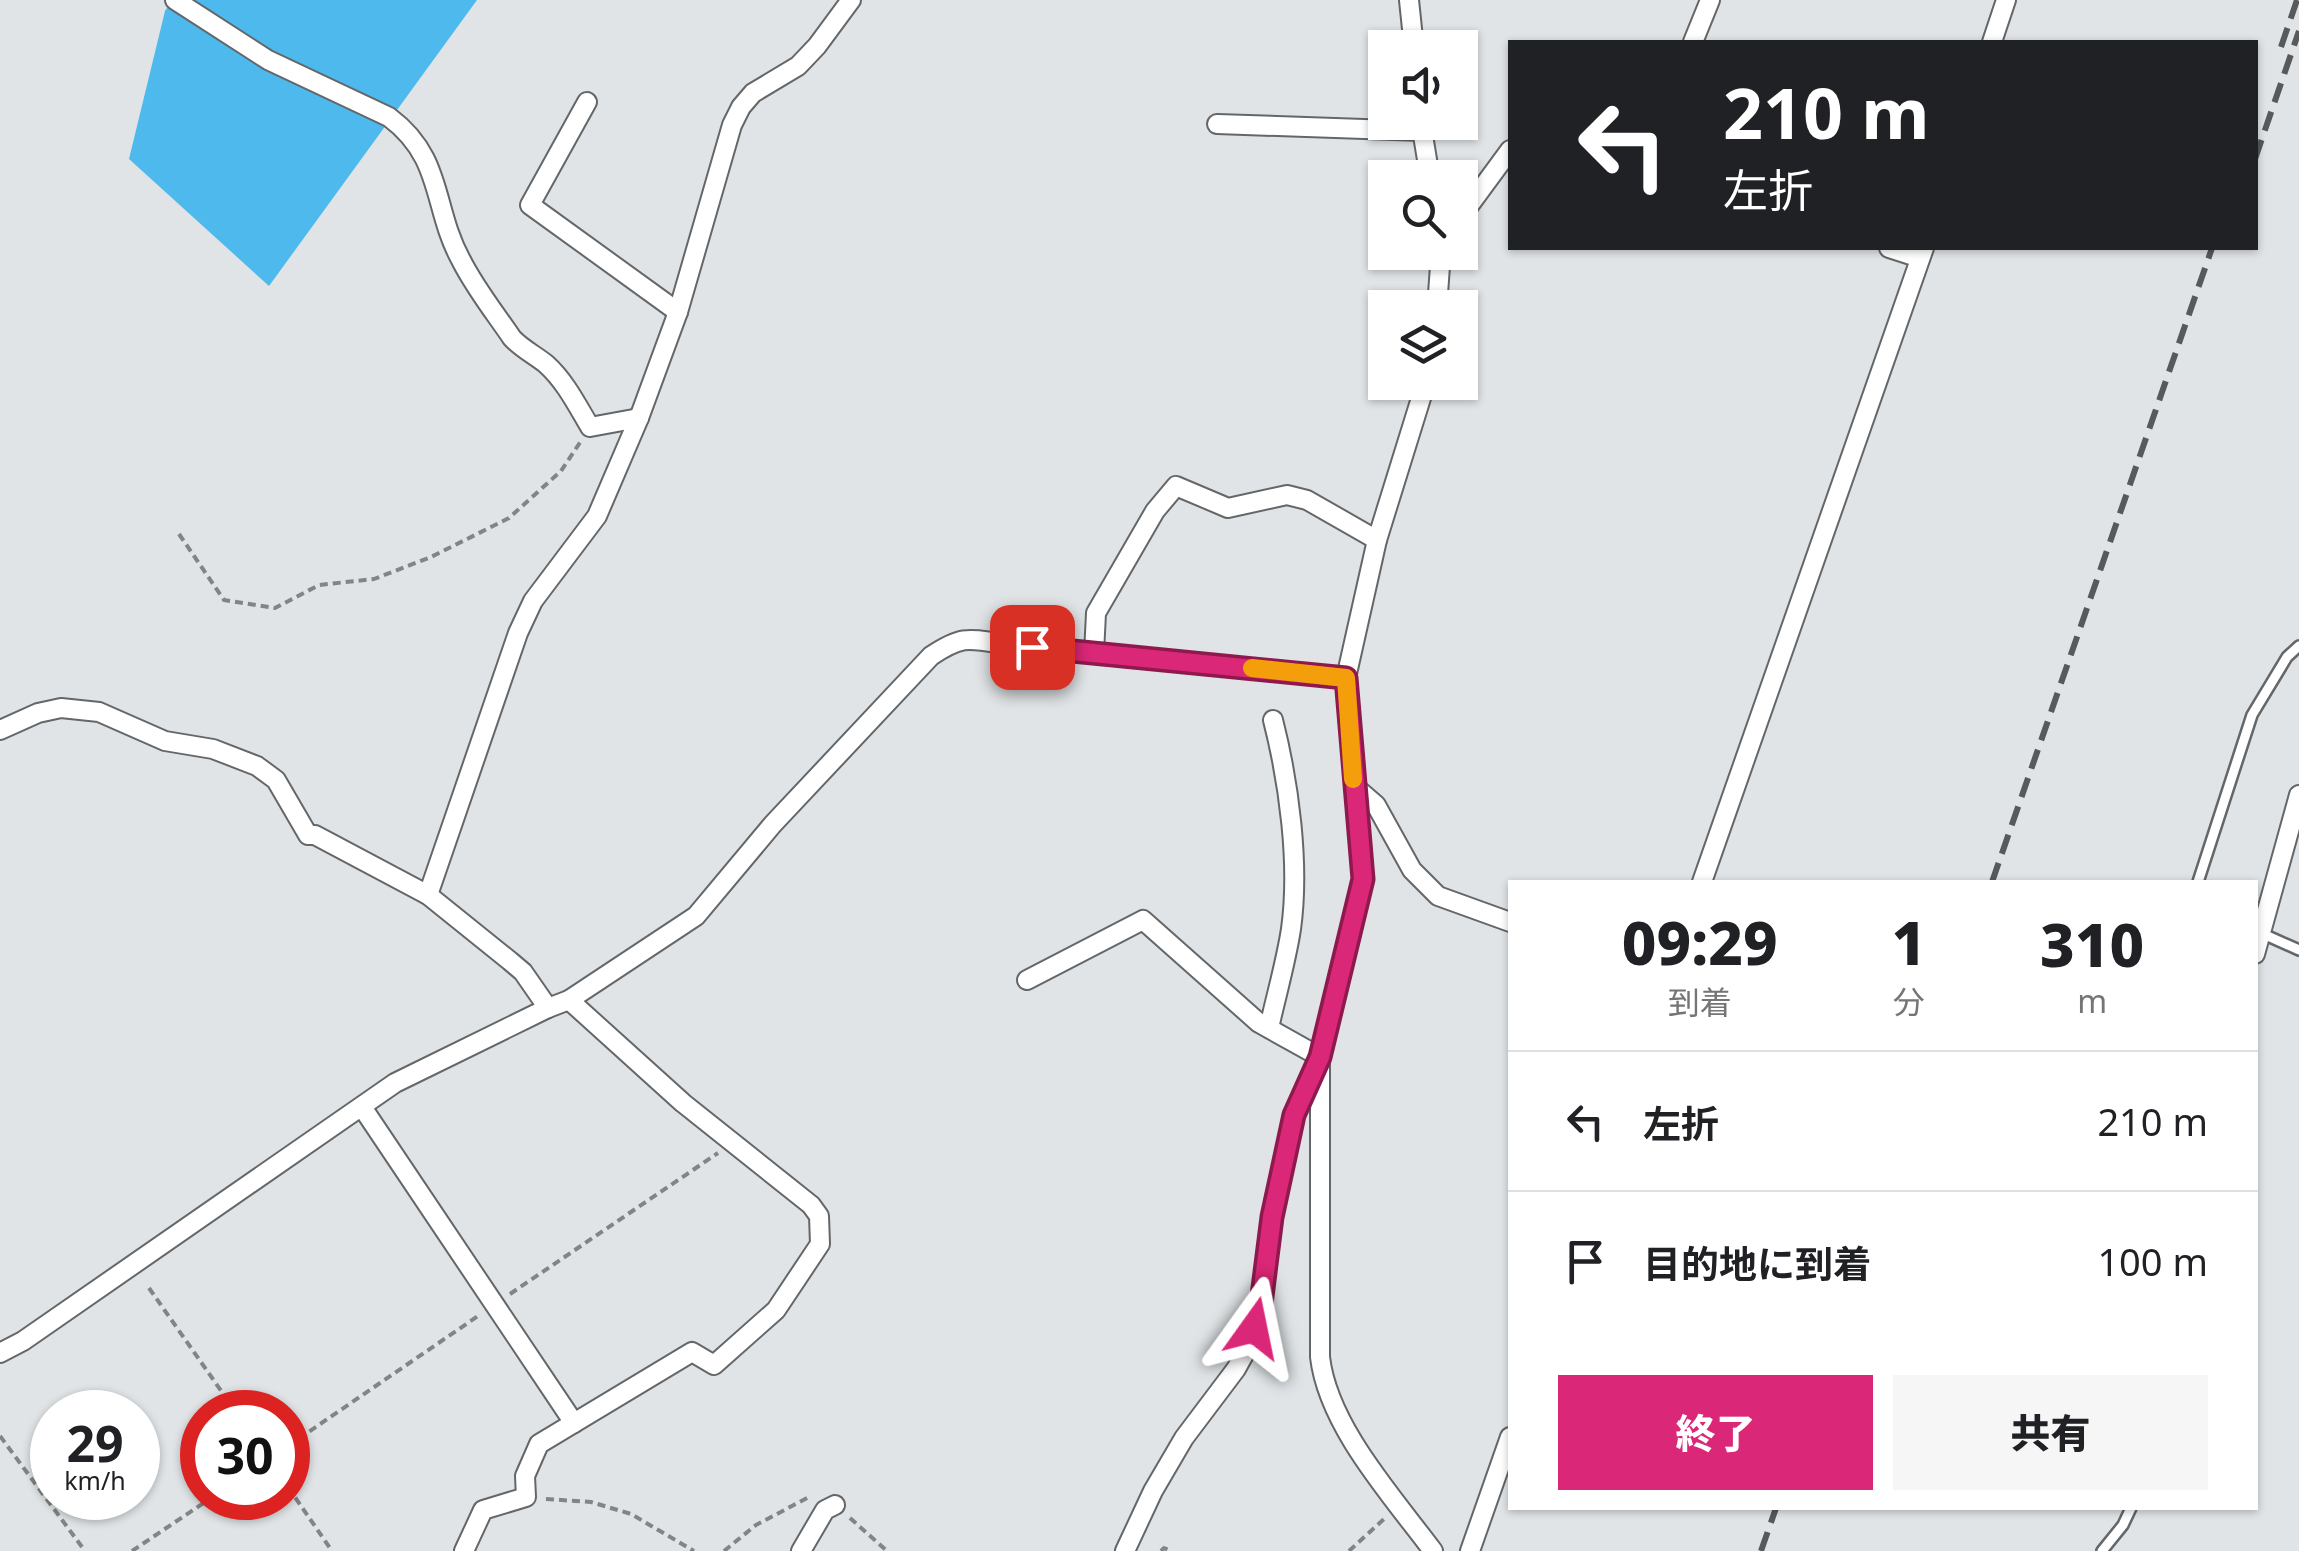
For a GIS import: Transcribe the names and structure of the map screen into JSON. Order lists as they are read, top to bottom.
{
  "page": {
    "turn": ["210 m", "左折"],
    "eta": [
      "09:29",
      "到着",
      "1",
      "分",
      "310",
      "m"
    ],
    "list": [
      {
        "name": "左折",
        "value": "210 m"
      },
      {
        "name": "目的地に到着",
        "value": "100 m"
      }
    ],
    "buttons": ["終了", "共有"],
    "speed": "29 km/h",
    "limit": "30"
  }
}
